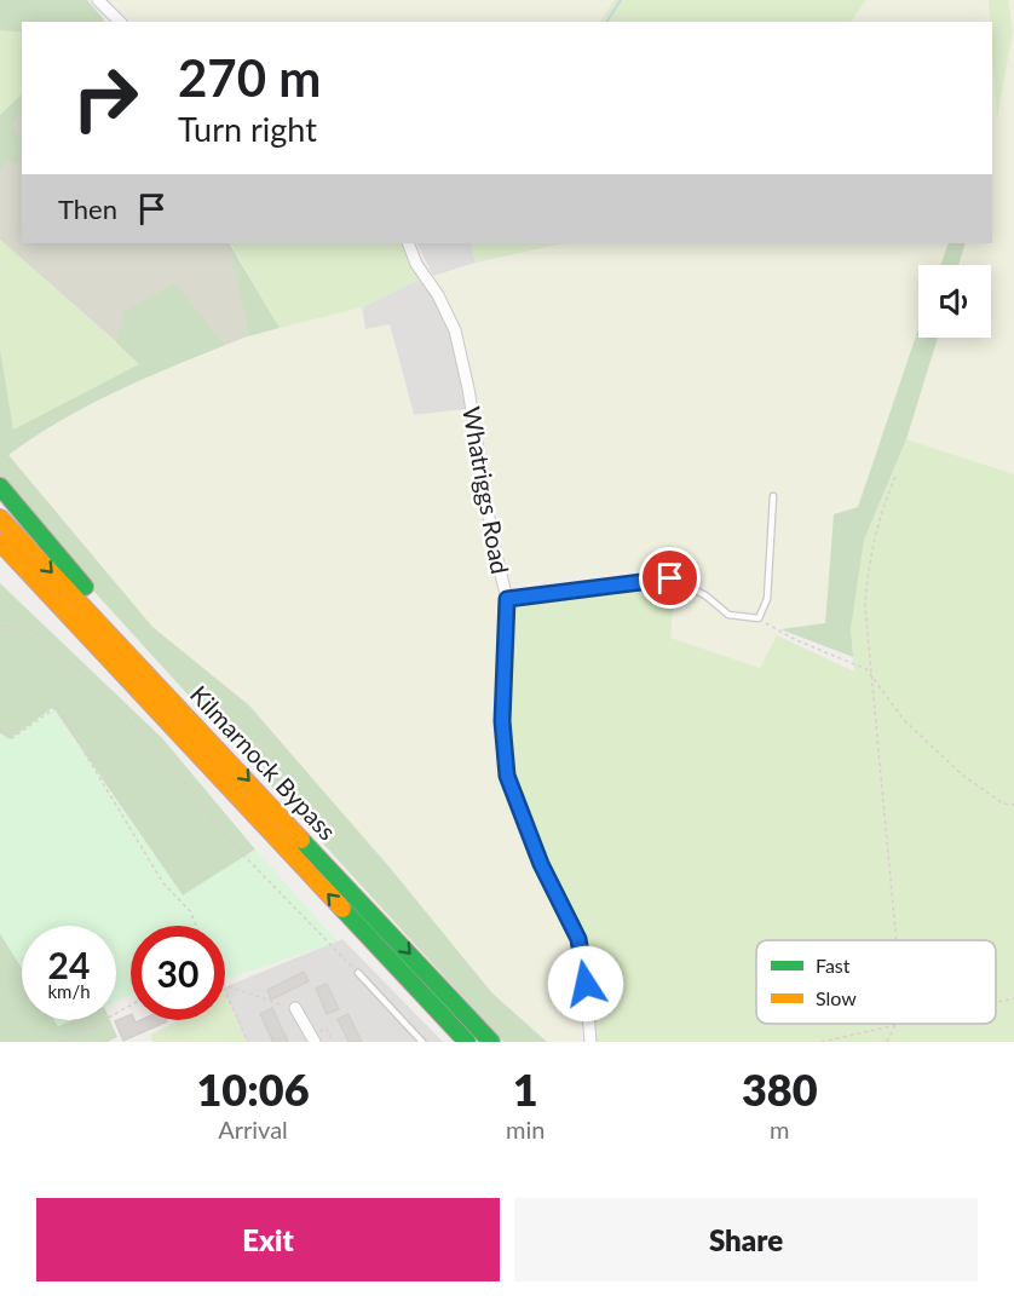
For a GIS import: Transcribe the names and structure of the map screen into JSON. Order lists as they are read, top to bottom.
{
  "streets": {
    "highway": ["Kilmarnock Bypass"],
    "street": ["Whatriggs Road"]
  },
  "legend": ["Fast", "Slow"],
  "page": {
    "turn": ["270 m", "Turn right"],
    "then": "Then",
    "speed": "24 km/h",
    "limit": "30",
    "eta": [
      "10:06",
      "Arrival",
      "1",
      "min",
      "380",
      "m"
    ],
    "buttons": ["Exit", "Share"]
  }
}
